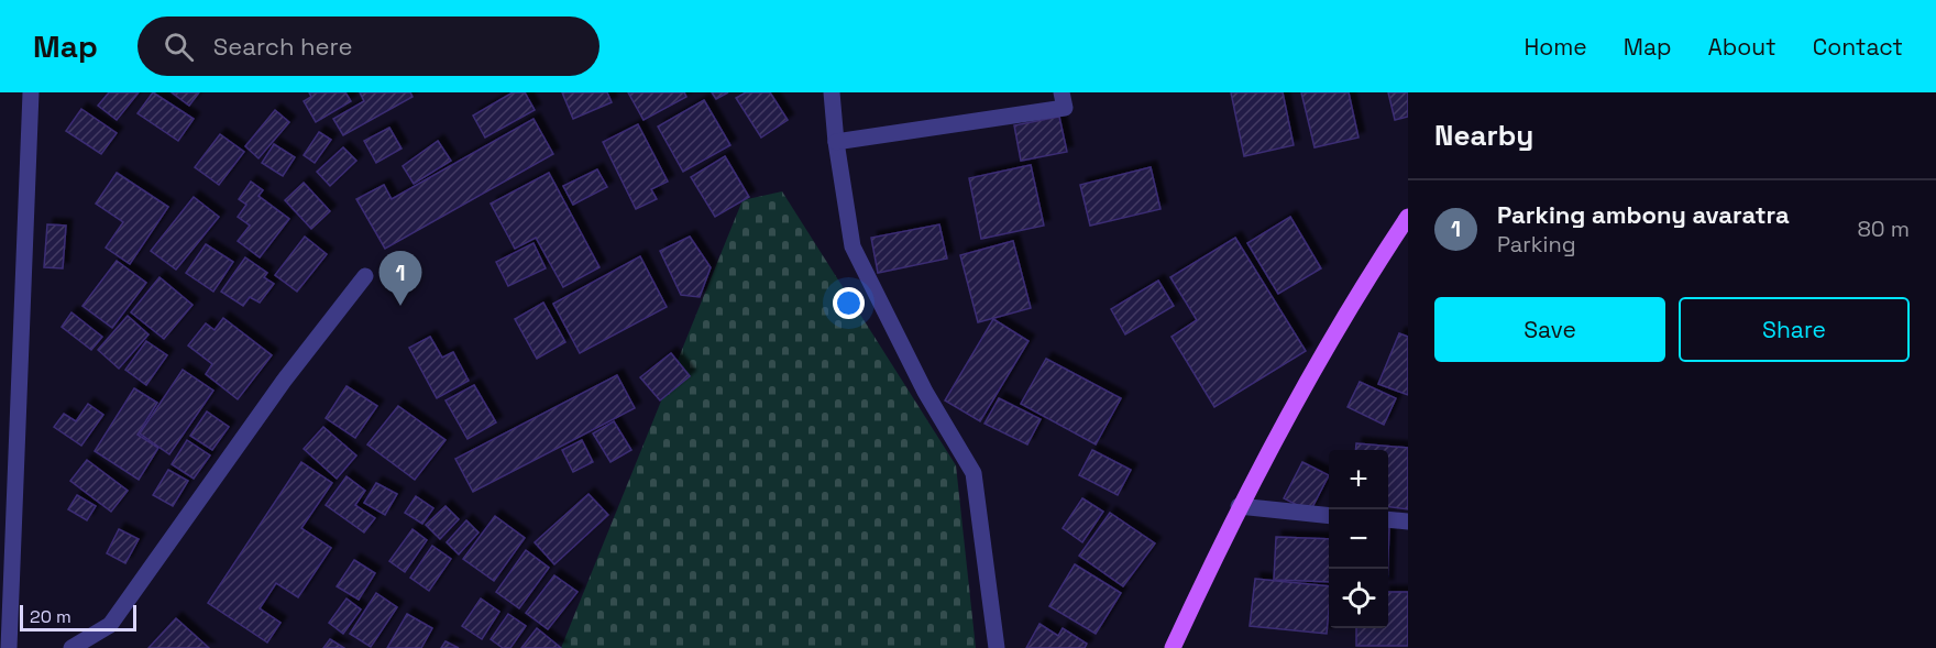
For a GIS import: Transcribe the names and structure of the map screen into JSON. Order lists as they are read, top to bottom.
{
  "scale_bar": "20 m",
  "page": {
    "header": "Map",
    "search": "Search here",
    "nav": [
      "Home",
      "Map",
      "About",
      "Contact"
    ],
    "heading": "Nearby",
    "list": [
      {
        "mark": "1",
        "name": "Parking ambony avaratra",
        "note": "Parking",
        "value": "80 m"
      }
    ],
    "pins": "1",
    "buttons": ["Save", "Share"],
    "map_buttons": ["+", "−"],
    "scale": "20 m"
  }
}
